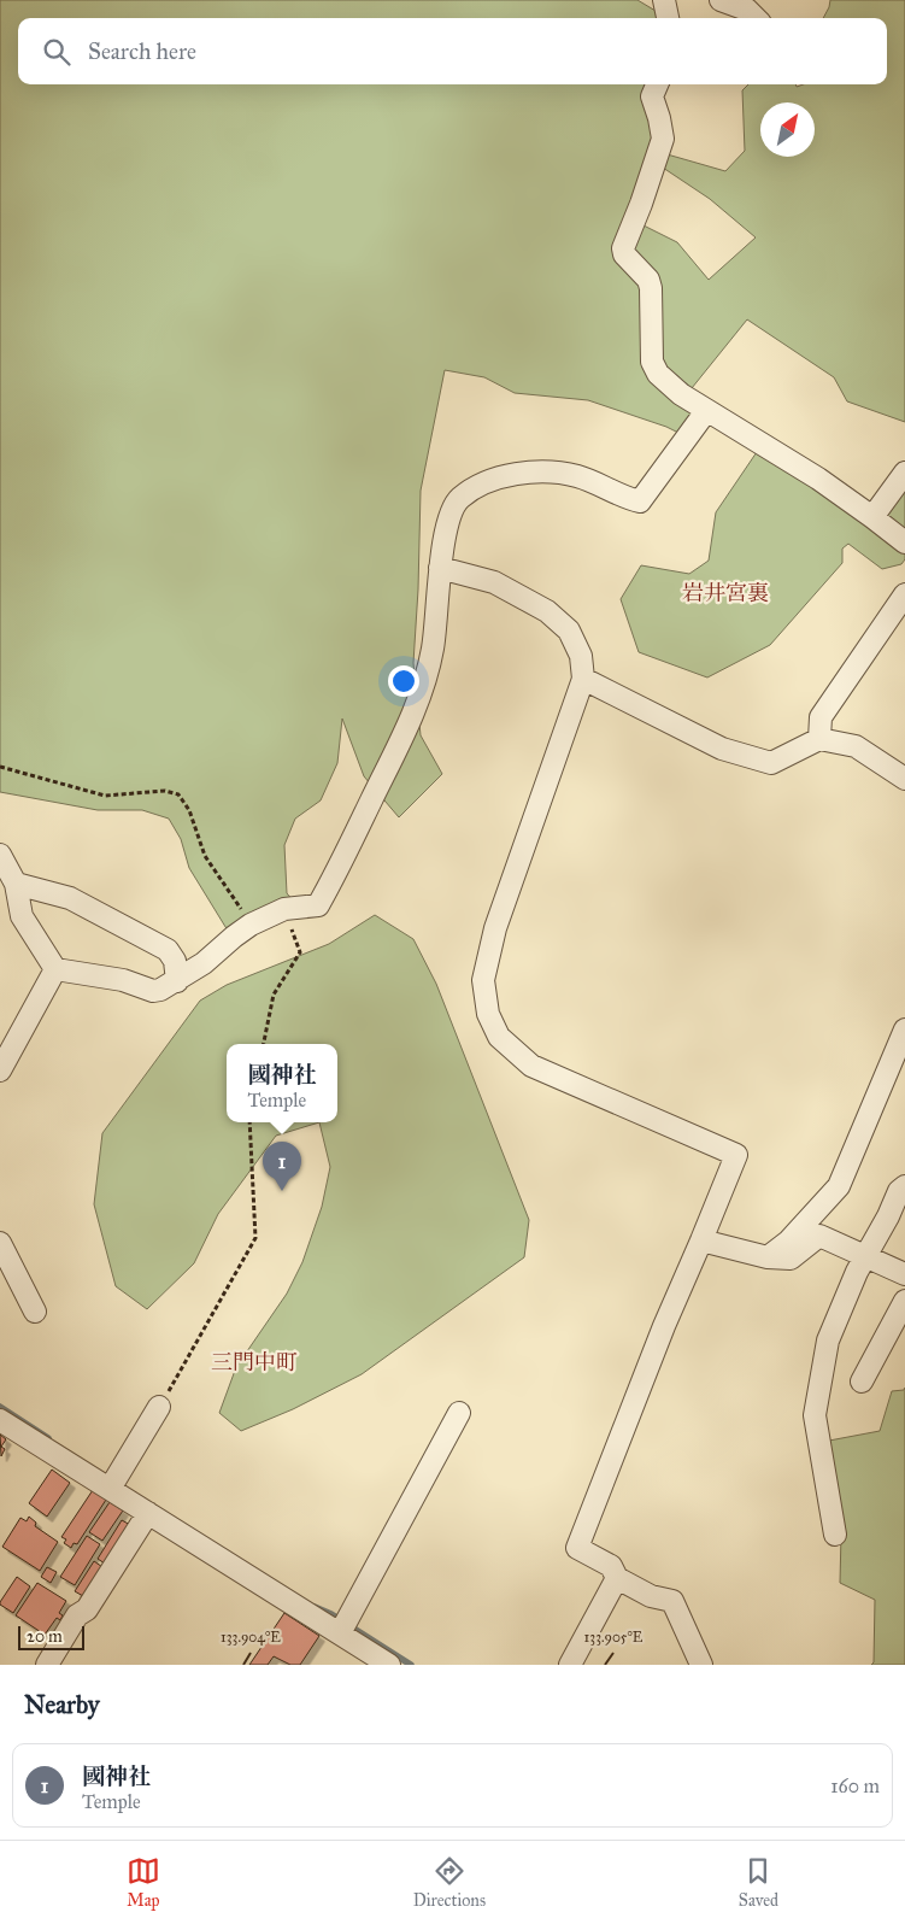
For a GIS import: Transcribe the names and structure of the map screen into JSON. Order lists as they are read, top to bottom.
{
  "districts": ["岩井宮裏", "三門中町"],
  "scale_bar": "20 m",
  "north": "top right",
  "page": {
    "search": "Search here",
    "popup": ["國神社", "Temple"],
    "pins": "1",
    "scale": "20 m",
    "heading": "Nearby",
    "list": [
      {
        "mark": "1",
        "name": "國神社",
        "note": "Temple",
        "value": "160 m"
      }
    ],
    "nav": ["Map", "Directions", "Saved"]
  },
  "coordinates": ["133.904°E", "133.905°E"]
}
